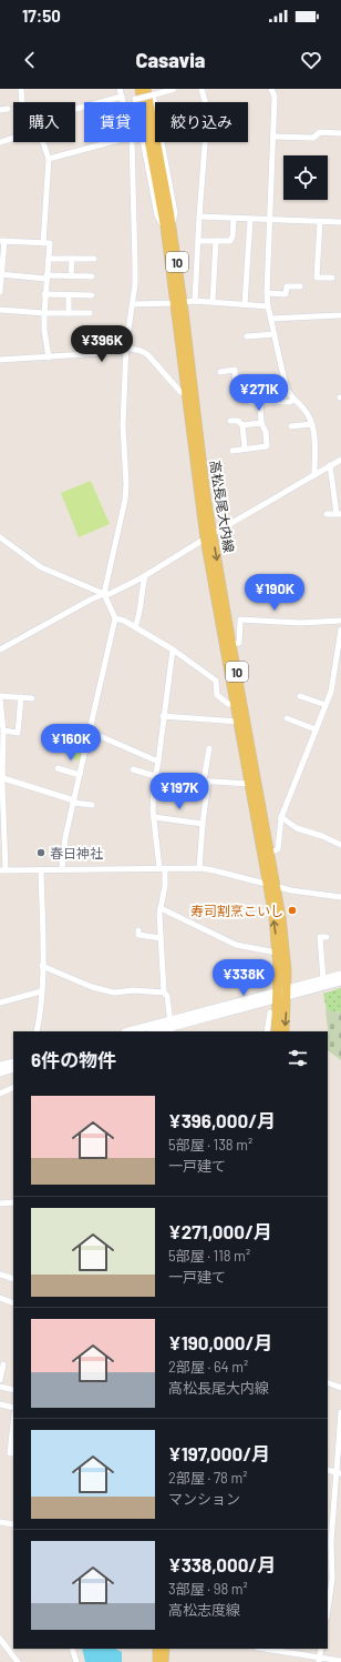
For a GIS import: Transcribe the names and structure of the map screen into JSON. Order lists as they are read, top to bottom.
{
  "streets": {
    "main road": ["10", "高松長尾大内線"]
  },
  "places": ["春日神社", "寿司割烹こいし"],
  "page": {
    "status": "17:50",
    "header": "Casavia",
    "chip": ["購入", "賃貸", "絞り込み"],
    "price": [
      "¥396K",
      "¥271K",
      "¥190K",
      "¥160K",
      "¥197K",
      "¥338K"
    ],
    "heading": "6件の物件",
    "list": [
      {
        "name": "¥396,000/月",
        "note": "5部屋 · 138 m² · 一戸建て"
      },
      {
        "name": "¥271,000/月",
        "note": "5部屋 · 118 m² · 一戸建て"
      },
      {
        "name": "¥190,000/月",
        "note": "2部屋 · 64 m² · 高松長尾大内線"
      },
      {
        "name": "¥197,000/月",
        "note": "2部屋 · 78 m² · マンション"
      },
      {
        "name": "¥338,000/月",
        "note": "3部屋 · 98 m² · 高松志度線"
      }
    ]
  }
}
